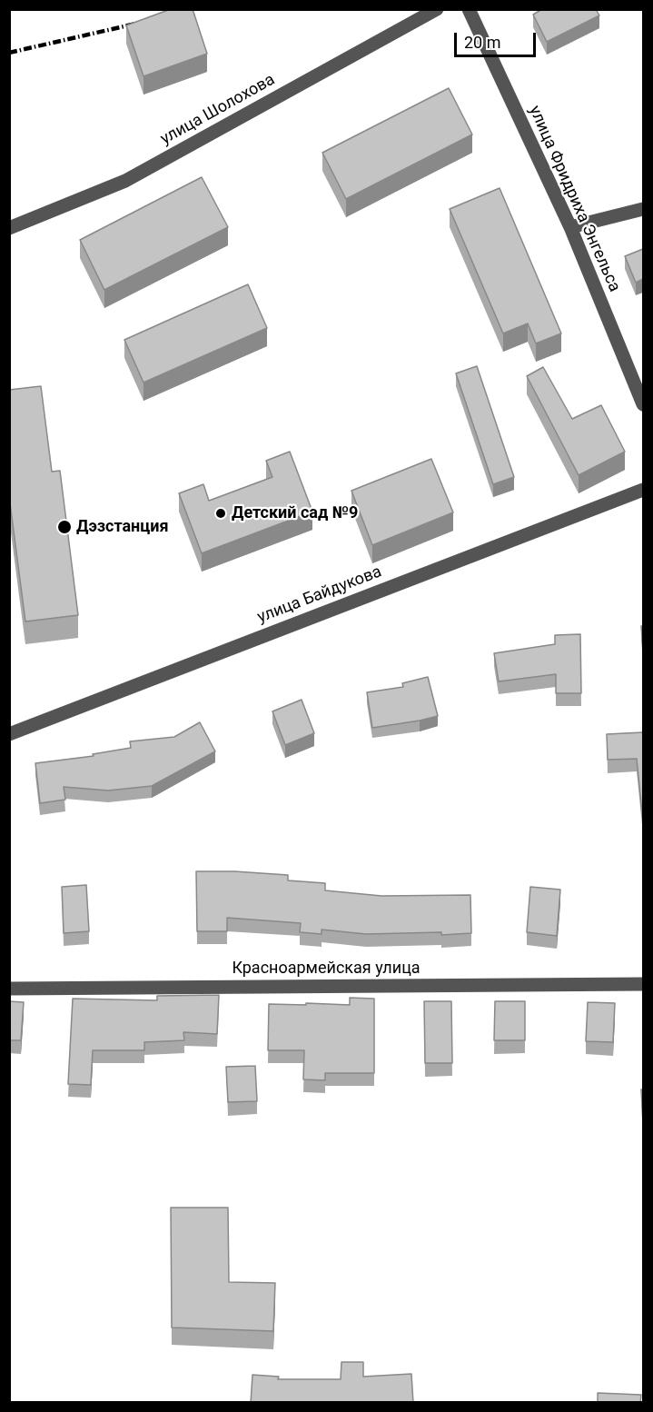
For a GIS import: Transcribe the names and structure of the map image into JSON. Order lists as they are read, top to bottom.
{
  "streets": {
    "street": [
      "улица Шолохова",
      "улица Фридриха Энгельса",
      "улица Байдукова",
      "Красноармейская улица"
    ]
  },
  "places": ["Детский сад №9", "Дэзстанция"],
  "scale_bar": "20 m"
}
